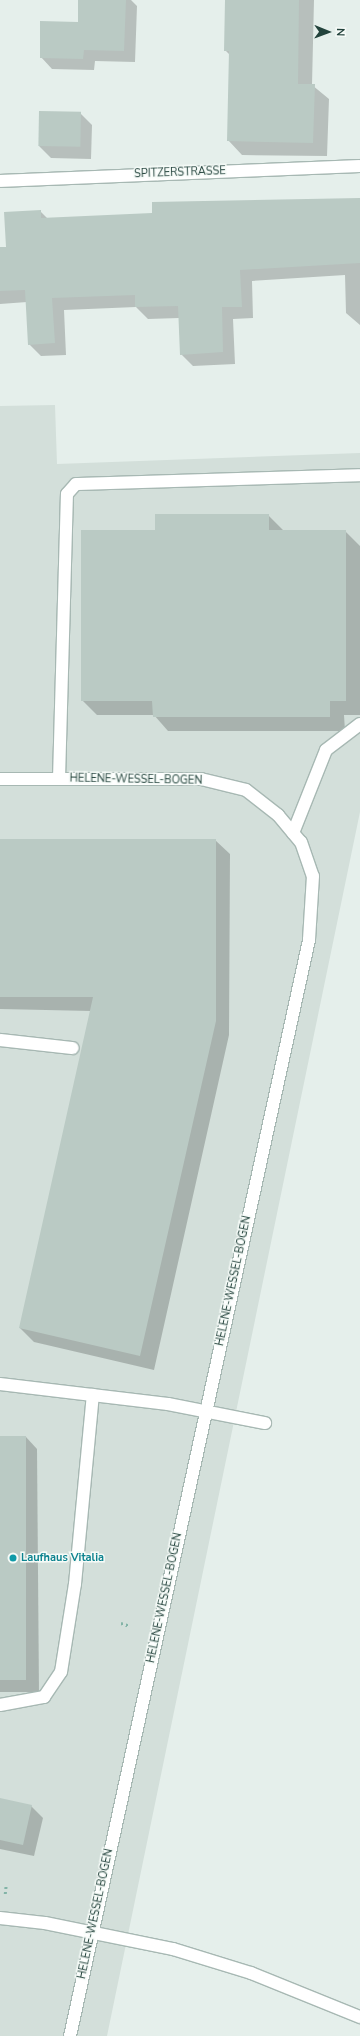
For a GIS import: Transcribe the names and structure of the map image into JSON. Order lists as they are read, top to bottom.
{
  "streets": {
    "street": ["SPITZERSTRASSE", "HELENE-WESSEL-BOGEN"]
  },
  "places": ["Laufhaus Vitalia"],
  "north": "right"
}
